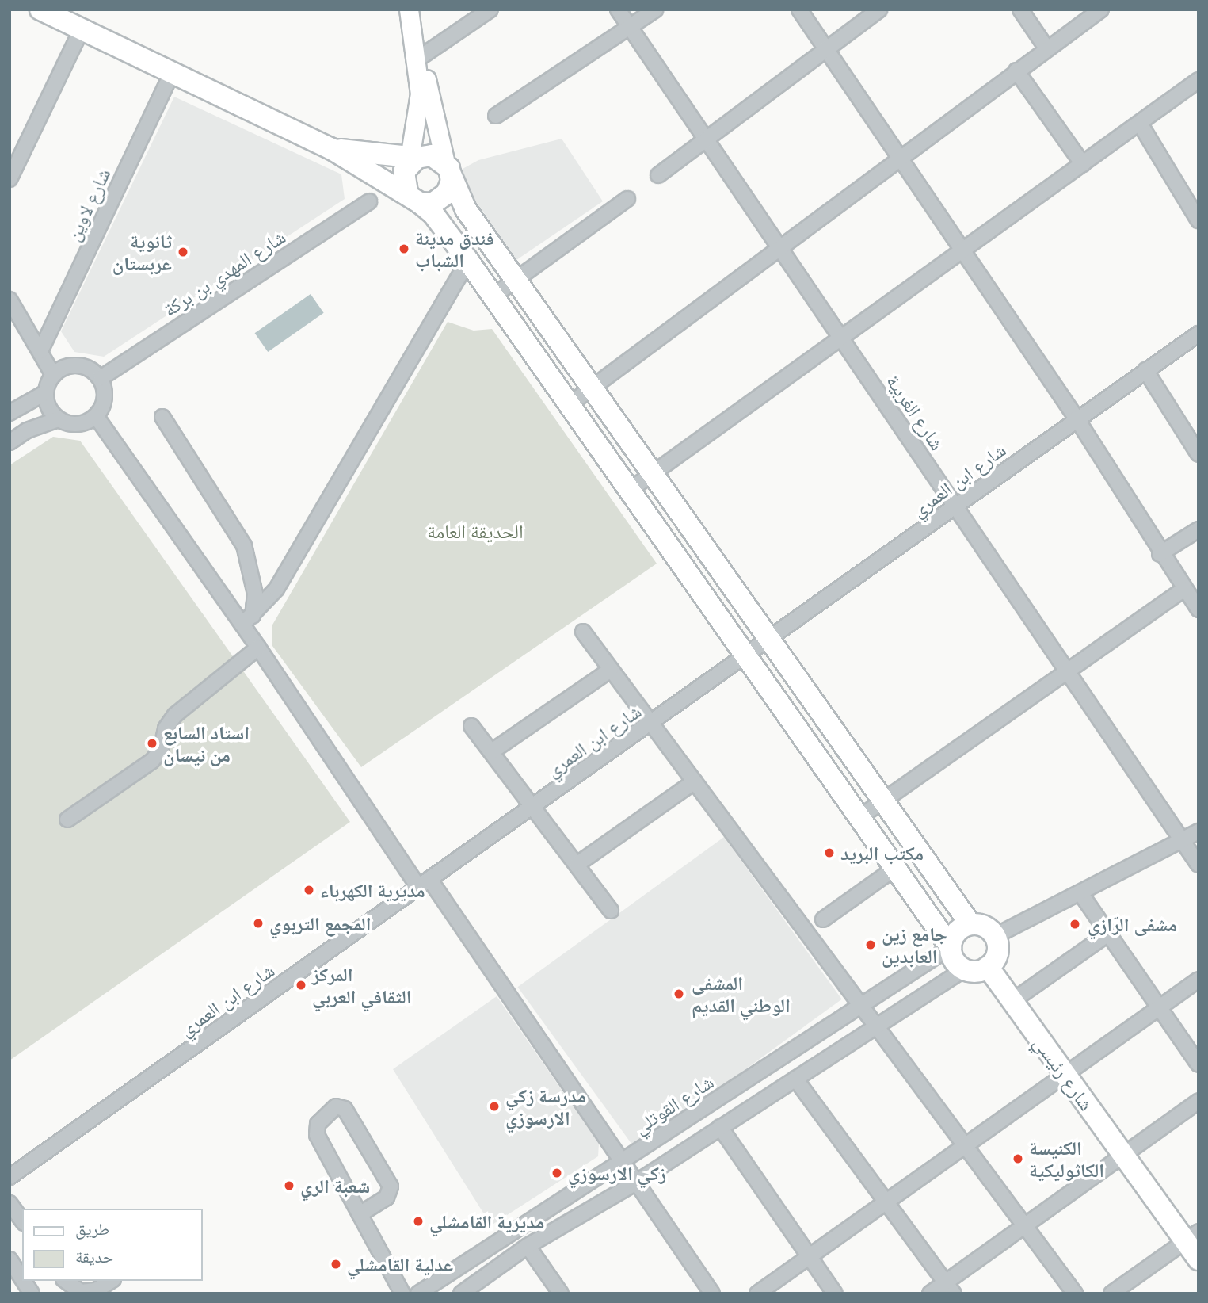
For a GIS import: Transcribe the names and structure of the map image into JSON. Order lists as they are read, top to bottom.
{
  "streets": {
    "highway": ["شارع رئيسي"],
    "street": [
      "شارع لاوين",
      "شارع المهدي بن بركة",
      "شارع الغربية",
      "شارع ابن العمري",
      "شارع القوتلي"
    ]
  },
  "crossings": [
    ["شارع الغربية", "شارع ابن العمري"],
    ["شارع رئيسي", "شارع القوتلي"]
  ],
  "parks": ["الحديقة العامة"],
  "places": [
    "فندق مدينة الشباب",
    "ثانوية عربستان",
    "استاد السابع من نيسان",
    "مكتب البريد",
    "مديرية الكهرباء",
    "المجمع التربوي",
    "مشفى الرّازي",
    "جامع زين العابدين",
    "المركز الثقافي العربي",
    "المشفى الوطني القديم",
    "مدرسة زكي الارسوزي",
    "الكنيسة الكاثوليكية",
    "زكي الارسوزي",
    "شعبة الري",
    "مديرية القامشلي",
    "عدلية القامشلي"
  ],
  "legend": ["طريق", "حديقة"]
}
